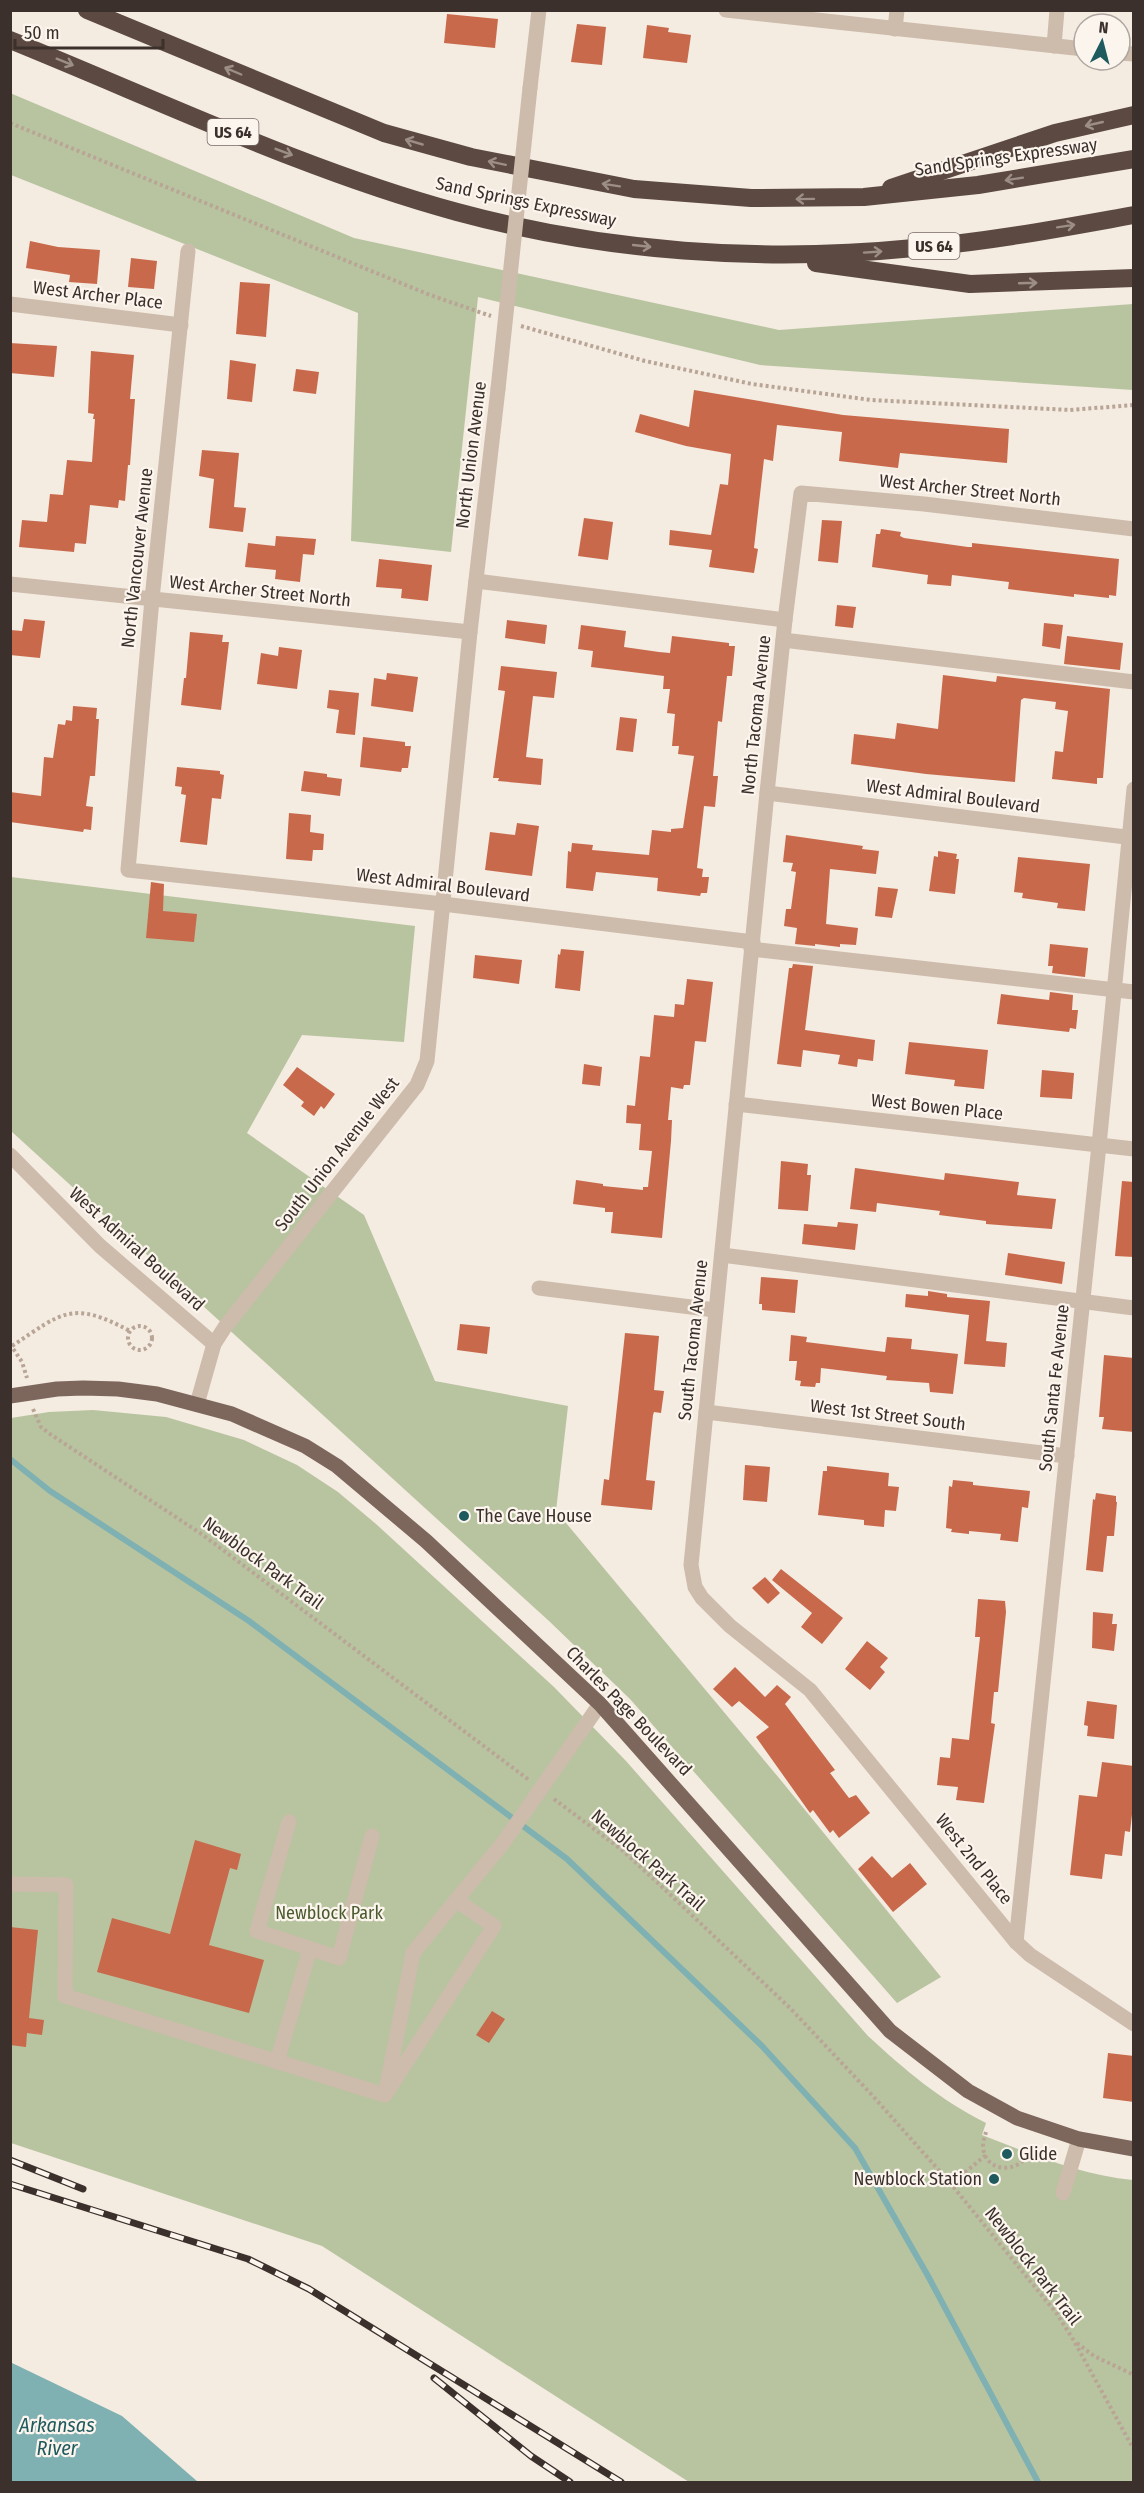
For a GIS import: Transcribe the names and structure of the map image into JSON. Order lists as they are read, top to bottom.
{
  "streets": {
    "highway": ["US 64", "Sand Springs Expressway"],
    "main road": ["Charles Page Boulevard"],
    "street": [
      "West Archer Place",
      "North Union Avenue",
      "West Archer Street North",
      "North Vancouver Avenue",
      "North Tacoma Avenue",
      "West Admiral Boulevard",
      "West Bowen Place",
      "South Union Avenue West",
      "South Tacoma Avenue",
      "South Santa Fe Avenue",
      "West 1st Street South",
      "West 2nd Place"
    ],
    "path": ["Newblock Park Trail"]
  },
  "crossings": [
    ["West Archer Place", "North Vancouver Avenue"],
    ["North Union Avenue", "West Archer Street North"],
    ["North Union Avenue", "West Admiral Boulevard"],
    ["North Union Avenue", "South Union Avenue West"],
    ["West Archer Street North", "North Vancouver Avenue"],
    ["West Archer Street North", "North Tacoma Avenue"],
    ["North Vancouver Avenue", "West Admiral Boulevard"],
    ["North Tacoma Avenue", "West Admiral Boulevard"],
    ["North Tacoma Avenue", "South Tacoma Avenue"],
    ["West Admiral Boulevard", "South Union Avenue West"],
    ["West Admiral Boulevard", "South Tacoma Avenue"],
    ["West Admiral Boulevard", "South Santa Fe Avenue"],
    ["West Bowen Place", "South Tacoma Avenue"],
    ["West Bowen Place", "South Santa Fe Avenue"],
    ["South Union Avenue West", "Charles Page Boulevard"],
    ["South Tacoma Avenue", "West 1st Street South"],
    ["South Tacoma Avenue", "West 2nd Place"],
    ["South Santa Fe Avenue", "West 1st Street South"],
    ["South Santa Fe Avenue", "West 2nd Place"]
  ],
  "water": ["Arkansas River"],
  "parks": ["Newblock Park"],
  "places": ["The Cave House", "Glide", "Newblock Station"],
  "scale_bar": "50 m",
  "north": "top"
}
